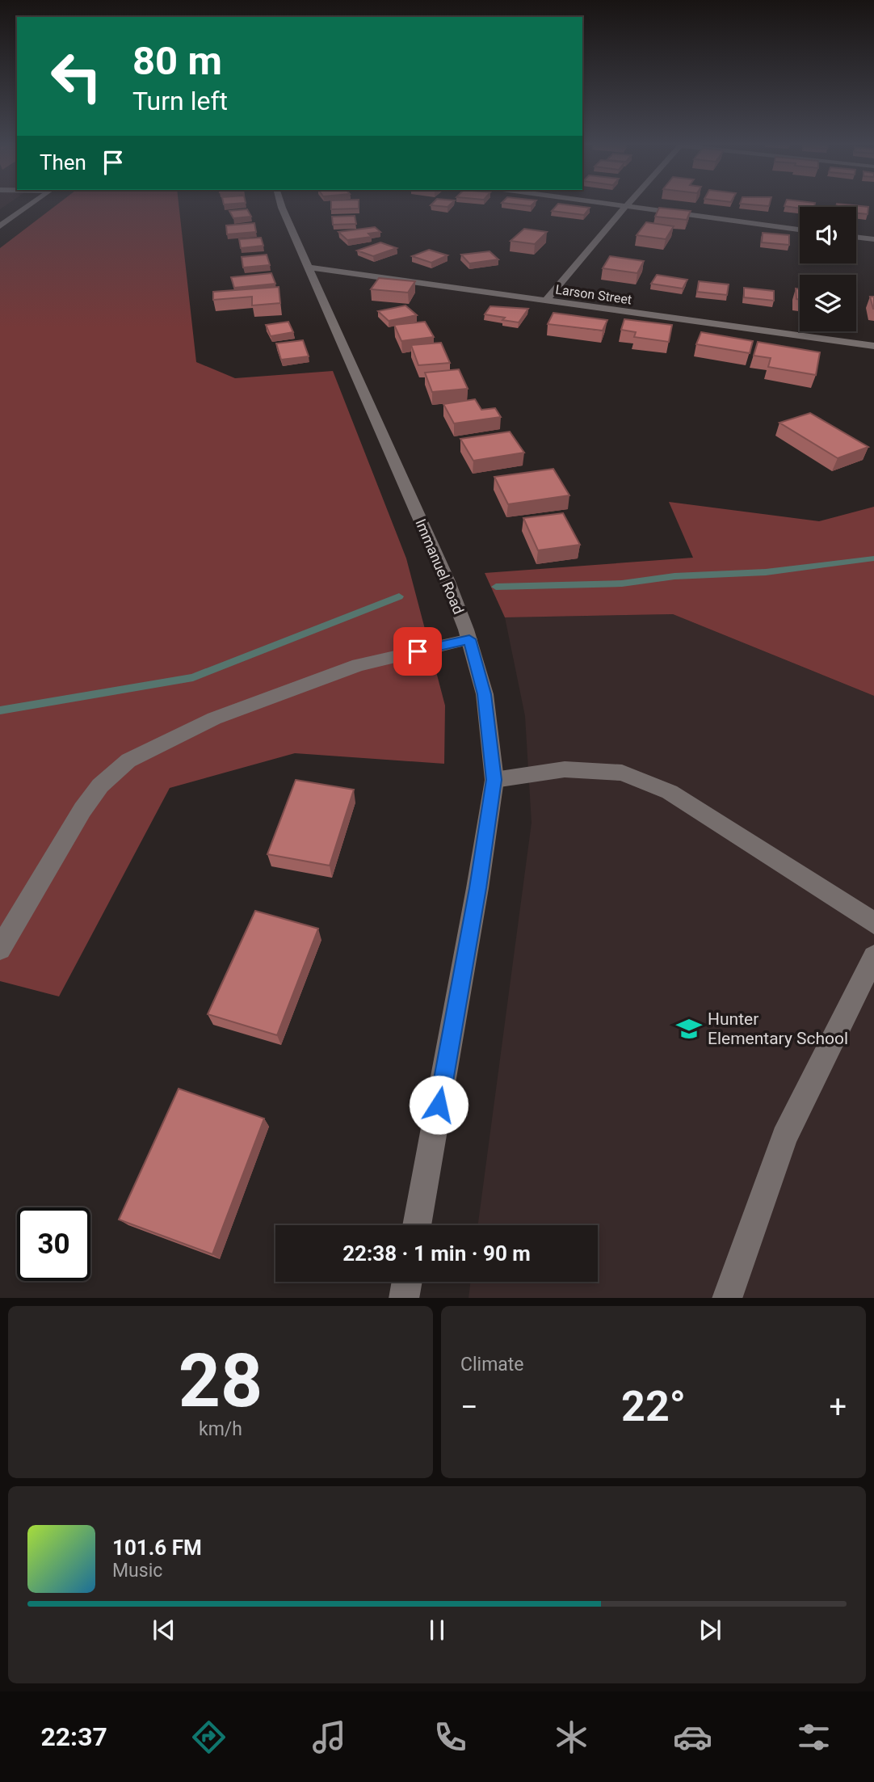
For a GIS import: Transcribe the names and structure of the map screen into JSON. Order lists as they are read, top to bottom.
{
  "streets": {
    "street": ["Larson Street", "Immanuel Road"]
  },
  "crossings": [
    ["Larson Street", "Immanuel Road"]
  ],
  "places": {
    "school or university": ["Hunter Elementary School"]
  },
  "page": {
    "turn": ["80 m", "Turn left"],
    "then": "Then",
    "limit": "30",
    "trip": "22:38 · 1 min · 90 m",
    "tile": [
      ["28", "km/h"],
      "Climate"
    ],
    "heat": ["−", "22°", "+"],
    "song": ["101.6 FM", "Music"],
    "tabs": "22:37"
  }
}
